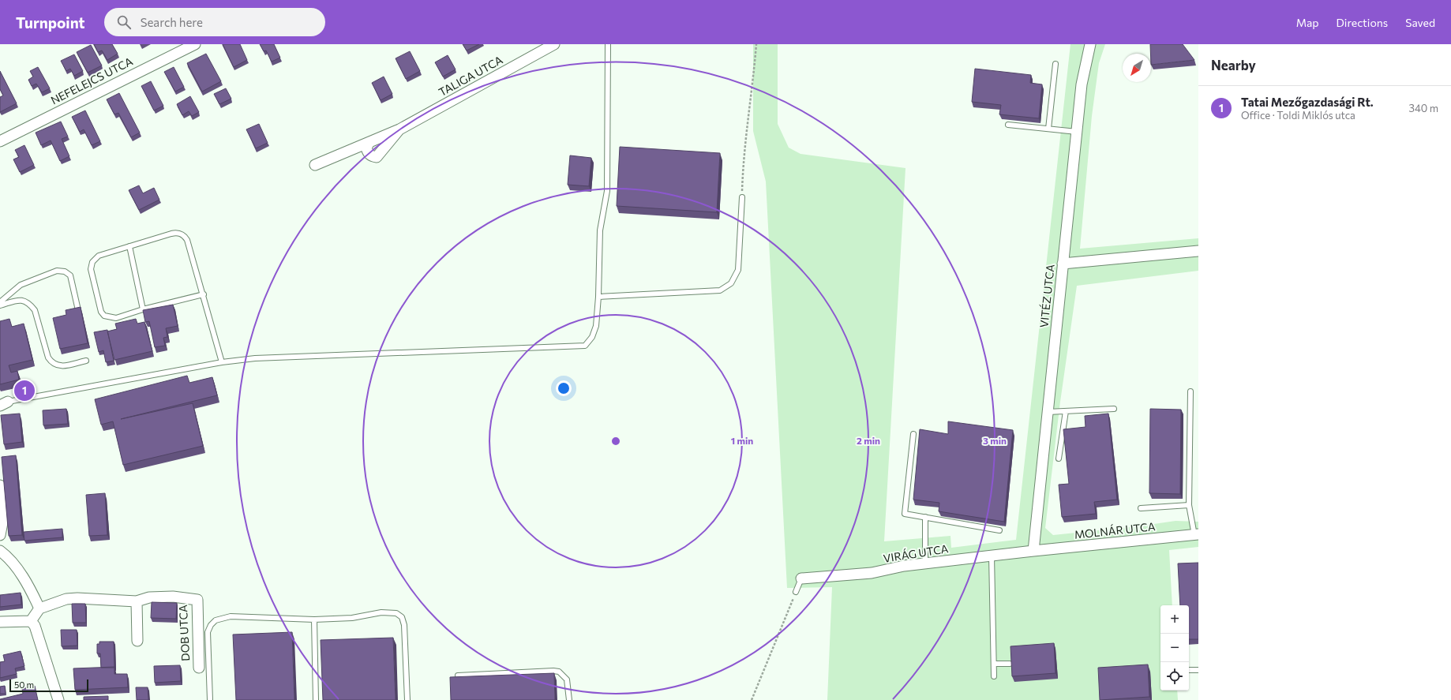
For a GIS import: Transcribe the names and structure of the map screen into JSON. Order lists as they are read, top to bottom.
{
  "streets": {
    "street": [
      "TALIGA UTCA",
      "NEFELEJCS UTCA",
      "VITÉZ UTCA",
      "MOLNÁR UTCA",
      "VIRÁG UTCA",
      "DOB UTCA"
    ]
  },
  "crossings": [
    ["VITÉZ UTCA", "MOLNÁR UTCA"],
    ["VITÉZ UTCA", "VIRÁG UTCA"],
    ["MOLNÁR UTCA", "VIRÁG UTCA"]
  ],
  "scale_bar": "50 m",
  "north": "bottom left",
  "page": {
    "header": "Turnpoint",
    "search": "Search here",
    "nav": ["Map", "Directions", "Saved"],
    "heading": "Nearby",
    "list": [
      {
        "mark": "1",
        "name": "Tatai Mezőgazdasági Rt.",
        "note": "Office · Toldi Miklós utca",
        "value": "340 m"
      }
    ],
    "pins": "1",
    "map_buttons": ["+", "−"],
    "scale": "50 m"
  },
  "rings": ["1 min", "2 min", "3 min"]
}
